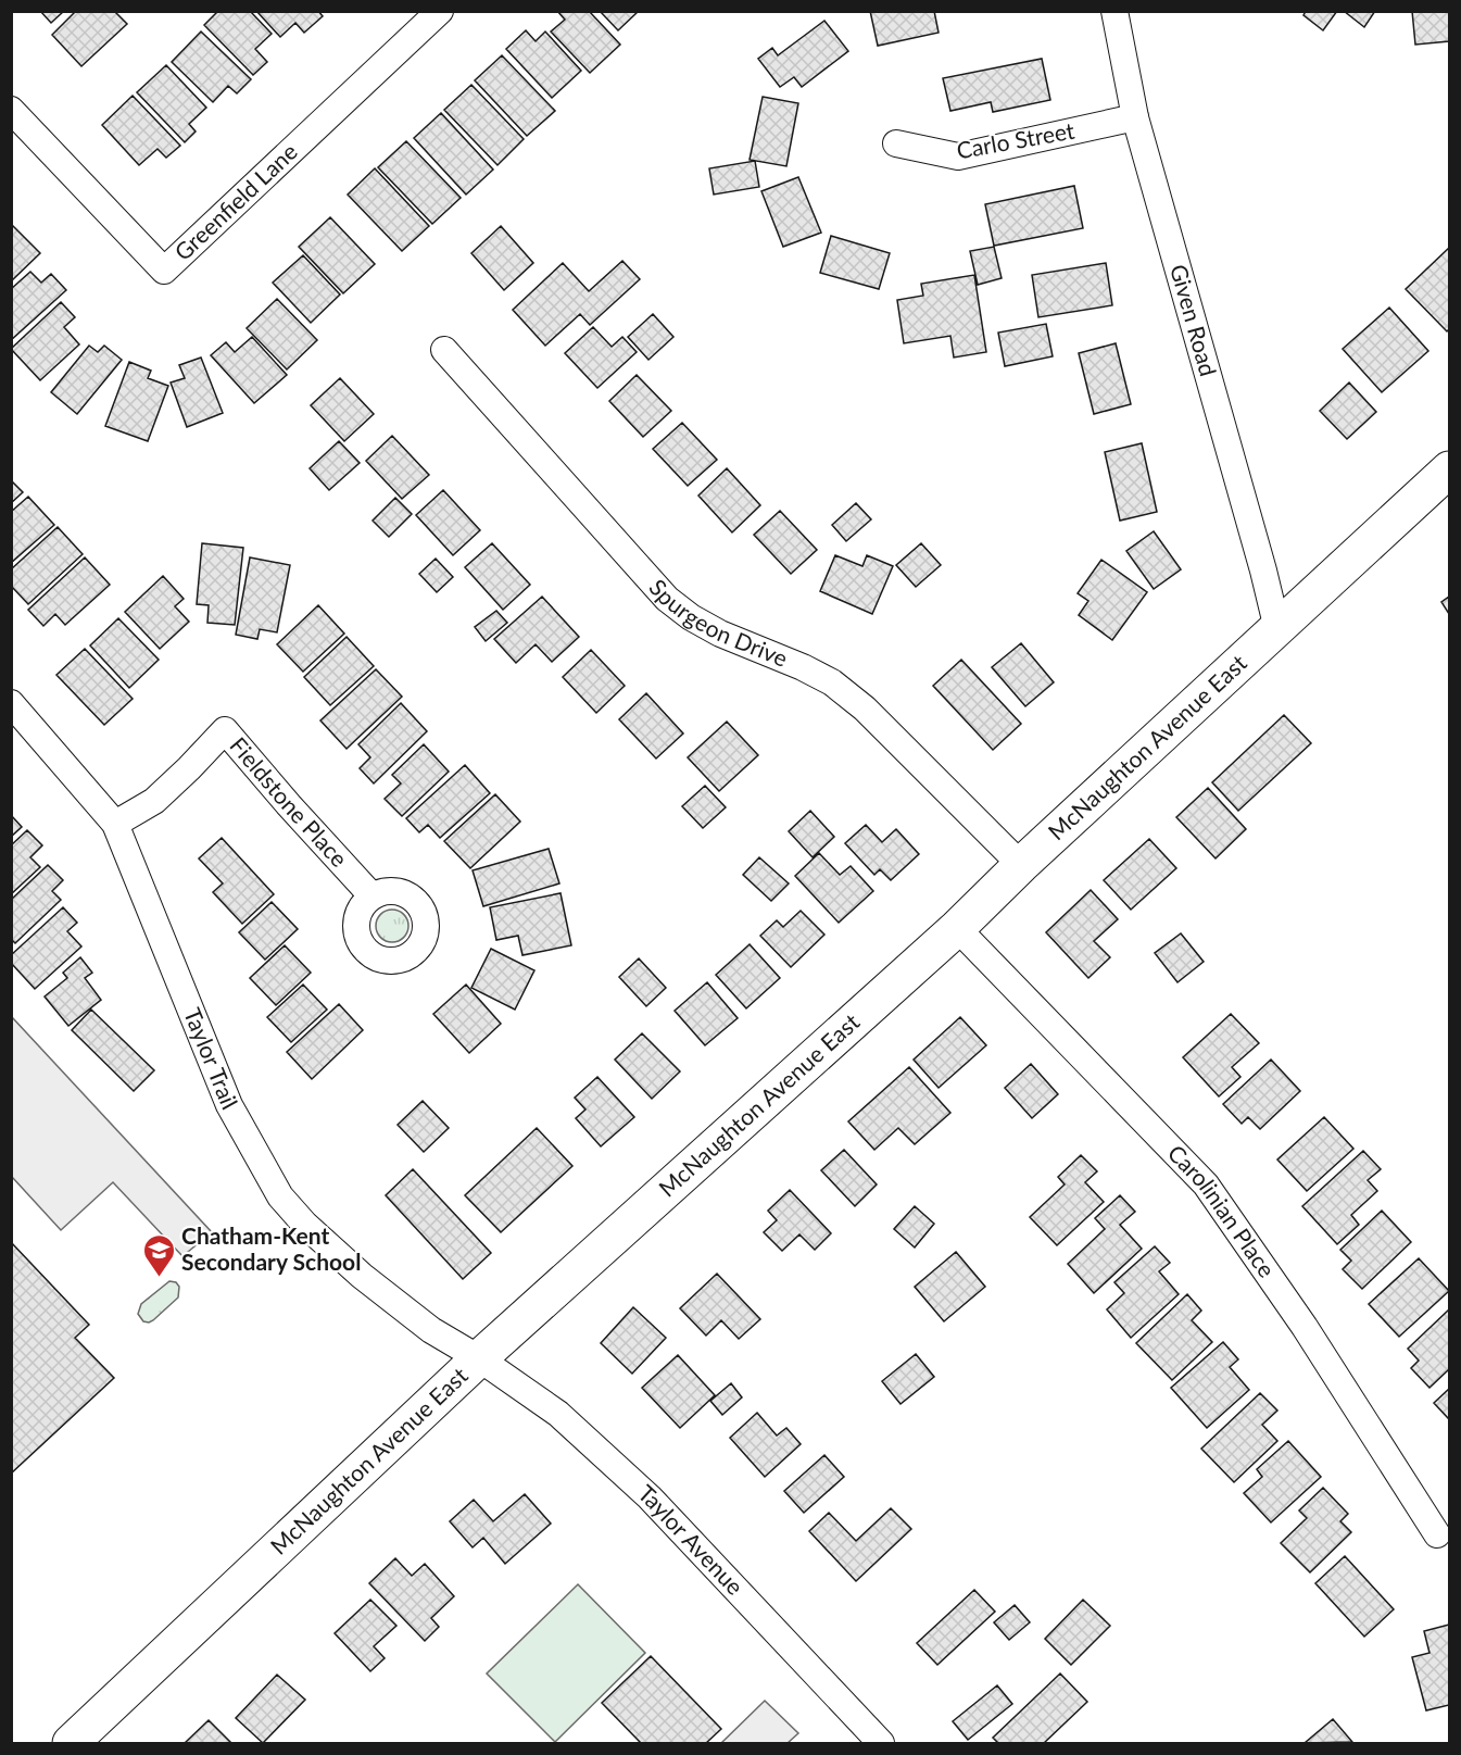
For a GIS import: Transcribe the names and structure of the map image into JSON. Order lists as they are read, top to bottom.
{
  "streets": {
    "main road": ["McNaughton Avenue East"],
    "street": [
      "Carlo Street",
      "Greenfield Lane",
      "Given Road",
      "Spurgeon Drive",
      "Fieldstone Place",
      "Taylor Trail",
      "Carolinian Place",
      "Taylor Avenue"
    ]
  },
  "crossings": [
    ["Carlo Street", "Given Road"],
    ["Given Road", "McNaughton Avenue East"],
    ["Spurgeon Drive", "McNaughton Avenue East"],
    ["McNaughton Avenue East", "Taylor Trail"],
    ["McNaughton Avenue East", "Carolinian Place"],
    ["McNaughton Avenue East", "Taylor Avenue"],
    ["Fieldstone Place", "Taylor Trail"],
    ["Taylor Trail", "Taylor Avenue"]
  ],
  "places": {
    "school or university": ["Chatham-Kent Secondary School"]
  }
}
